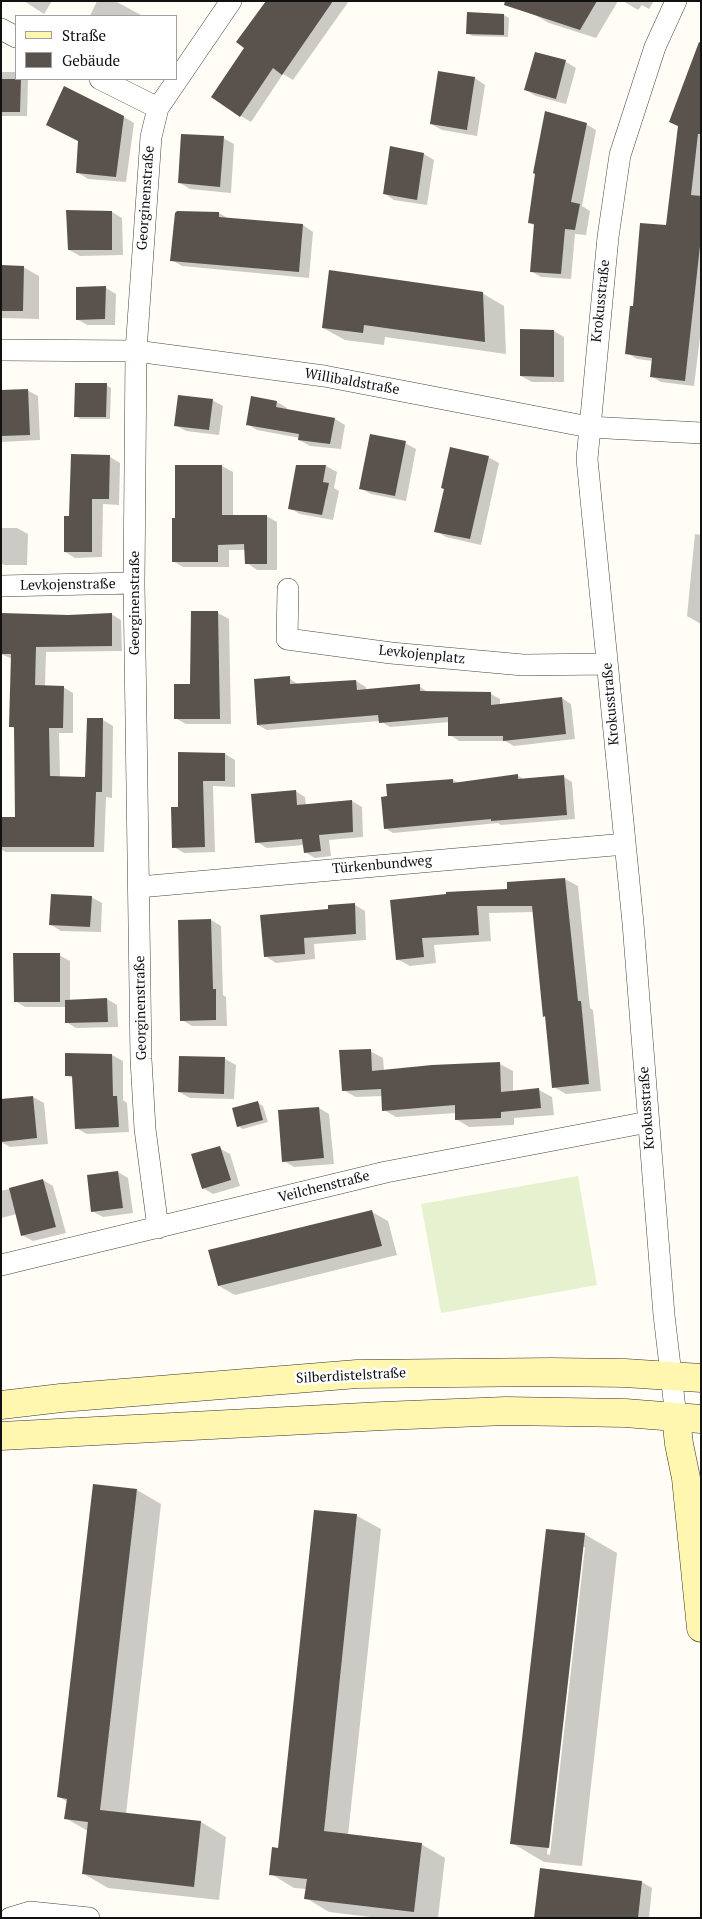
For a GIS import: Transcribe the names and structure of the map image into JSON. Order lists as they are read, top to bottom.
{
  "streets": {
    "street": [
      "Georginenstraße",
      "Krokusstraße",
      "Willibaldstraße",
      "Levkojenstraße",
      "Levkojenplatz",
      "Türkenbundweg",
      "Veilchenstraße",
      "Silberdistelstraße"
    ]
  },
  "crossings": [
    ["Georginenstraße", "Willibaldstraße"],
    ["Georginenstraße", "Levkojenstraße"],
    ["Georginenstraße", "Türkenbundweg"],
    ["Georginenstraße", "Veilchenstraße"],
    ["Krokusstraße", "Willibaldstraße"],
    ["Krokusstraße", "Levkojenplatz"],
    ["Krokusstraße", "Türkenbundweg"],
    ["Krokusstraße", "Veilchenstraße"],
    ["Krokusstraße", "Silberdistelstraße"]
  ],
  "legend": ["Straße", "Gebäude"]
}
